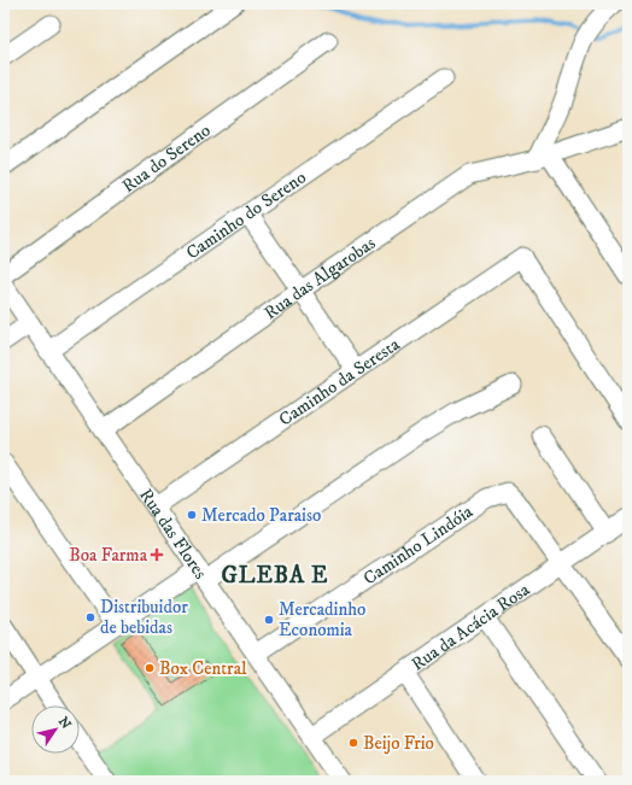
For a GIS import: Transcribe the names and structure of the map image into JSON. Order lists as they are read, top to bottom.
{
  "streets": {
    "street": [
      "Rua do Sereno",
      "Caminho do Sereno",
      "Rua das Algarobas",
      "Caminho da Seresta",
      "Rua das Flores",
      "Caminho Lindóia",
      "Rua da Acácia Rosa"
    ]
  },
  "crossings": [
    ["Caminho do Sereno", "Rua das Flores"],
    ["Rua das Algarobas", "Rua das Flores"],
    ["Caminho da Seresta", "Rua das Flores"],
    ["Rua das Flores", "Caminho Lindóia"],
    ["Rua das Flores", "Rua da Acácia Rosa"],
    ["Caminho Lindóia", "Rua da Acácia Rosa"]
  ],
  "districts": ["GLEBA E"],
  "places": {
    "other": [
      "Mercado Paraiso",
      "Distribuidor de bebidas",
      "Mercadinho Economia",
      "Box Central",
      "Beijo Frio"
    ],
    "health": ["Boa Farma"]
  },
  "north": "top right"
}
